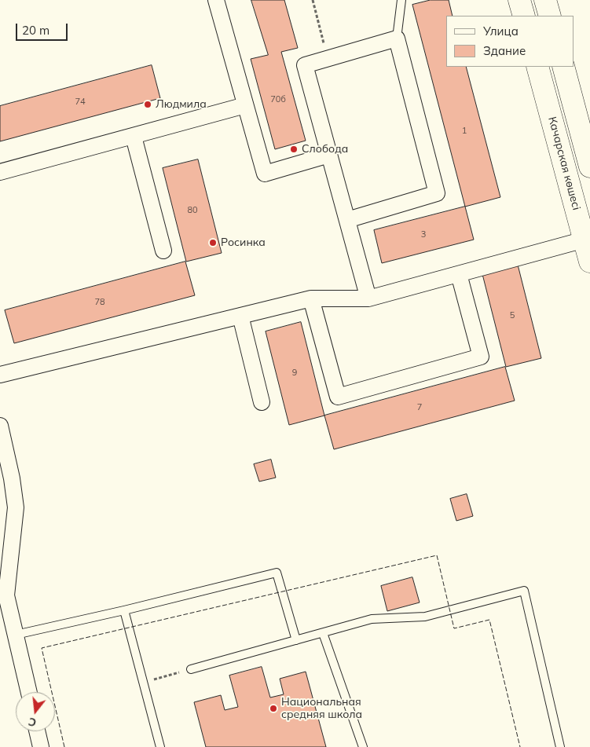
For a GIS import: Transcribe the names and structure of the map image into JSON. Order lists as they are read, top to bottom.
{
  "streets": {
    "main road": ["Качарская көшесі"]
  },
  "places": [
    "Людмила",
    "Слобода",
    "Росинка",
    "Национальная средняя школа"
  ],
  "house_numbers": [
    "70б",
    "74",
    "1",
    "80",
    "3",
    "78",
    "5",
    "9",
    "7"
  ],
  "legend": ["Улица", "Здание"],
  "scale_bar": "20 m",
  "north": "bottom"
}
